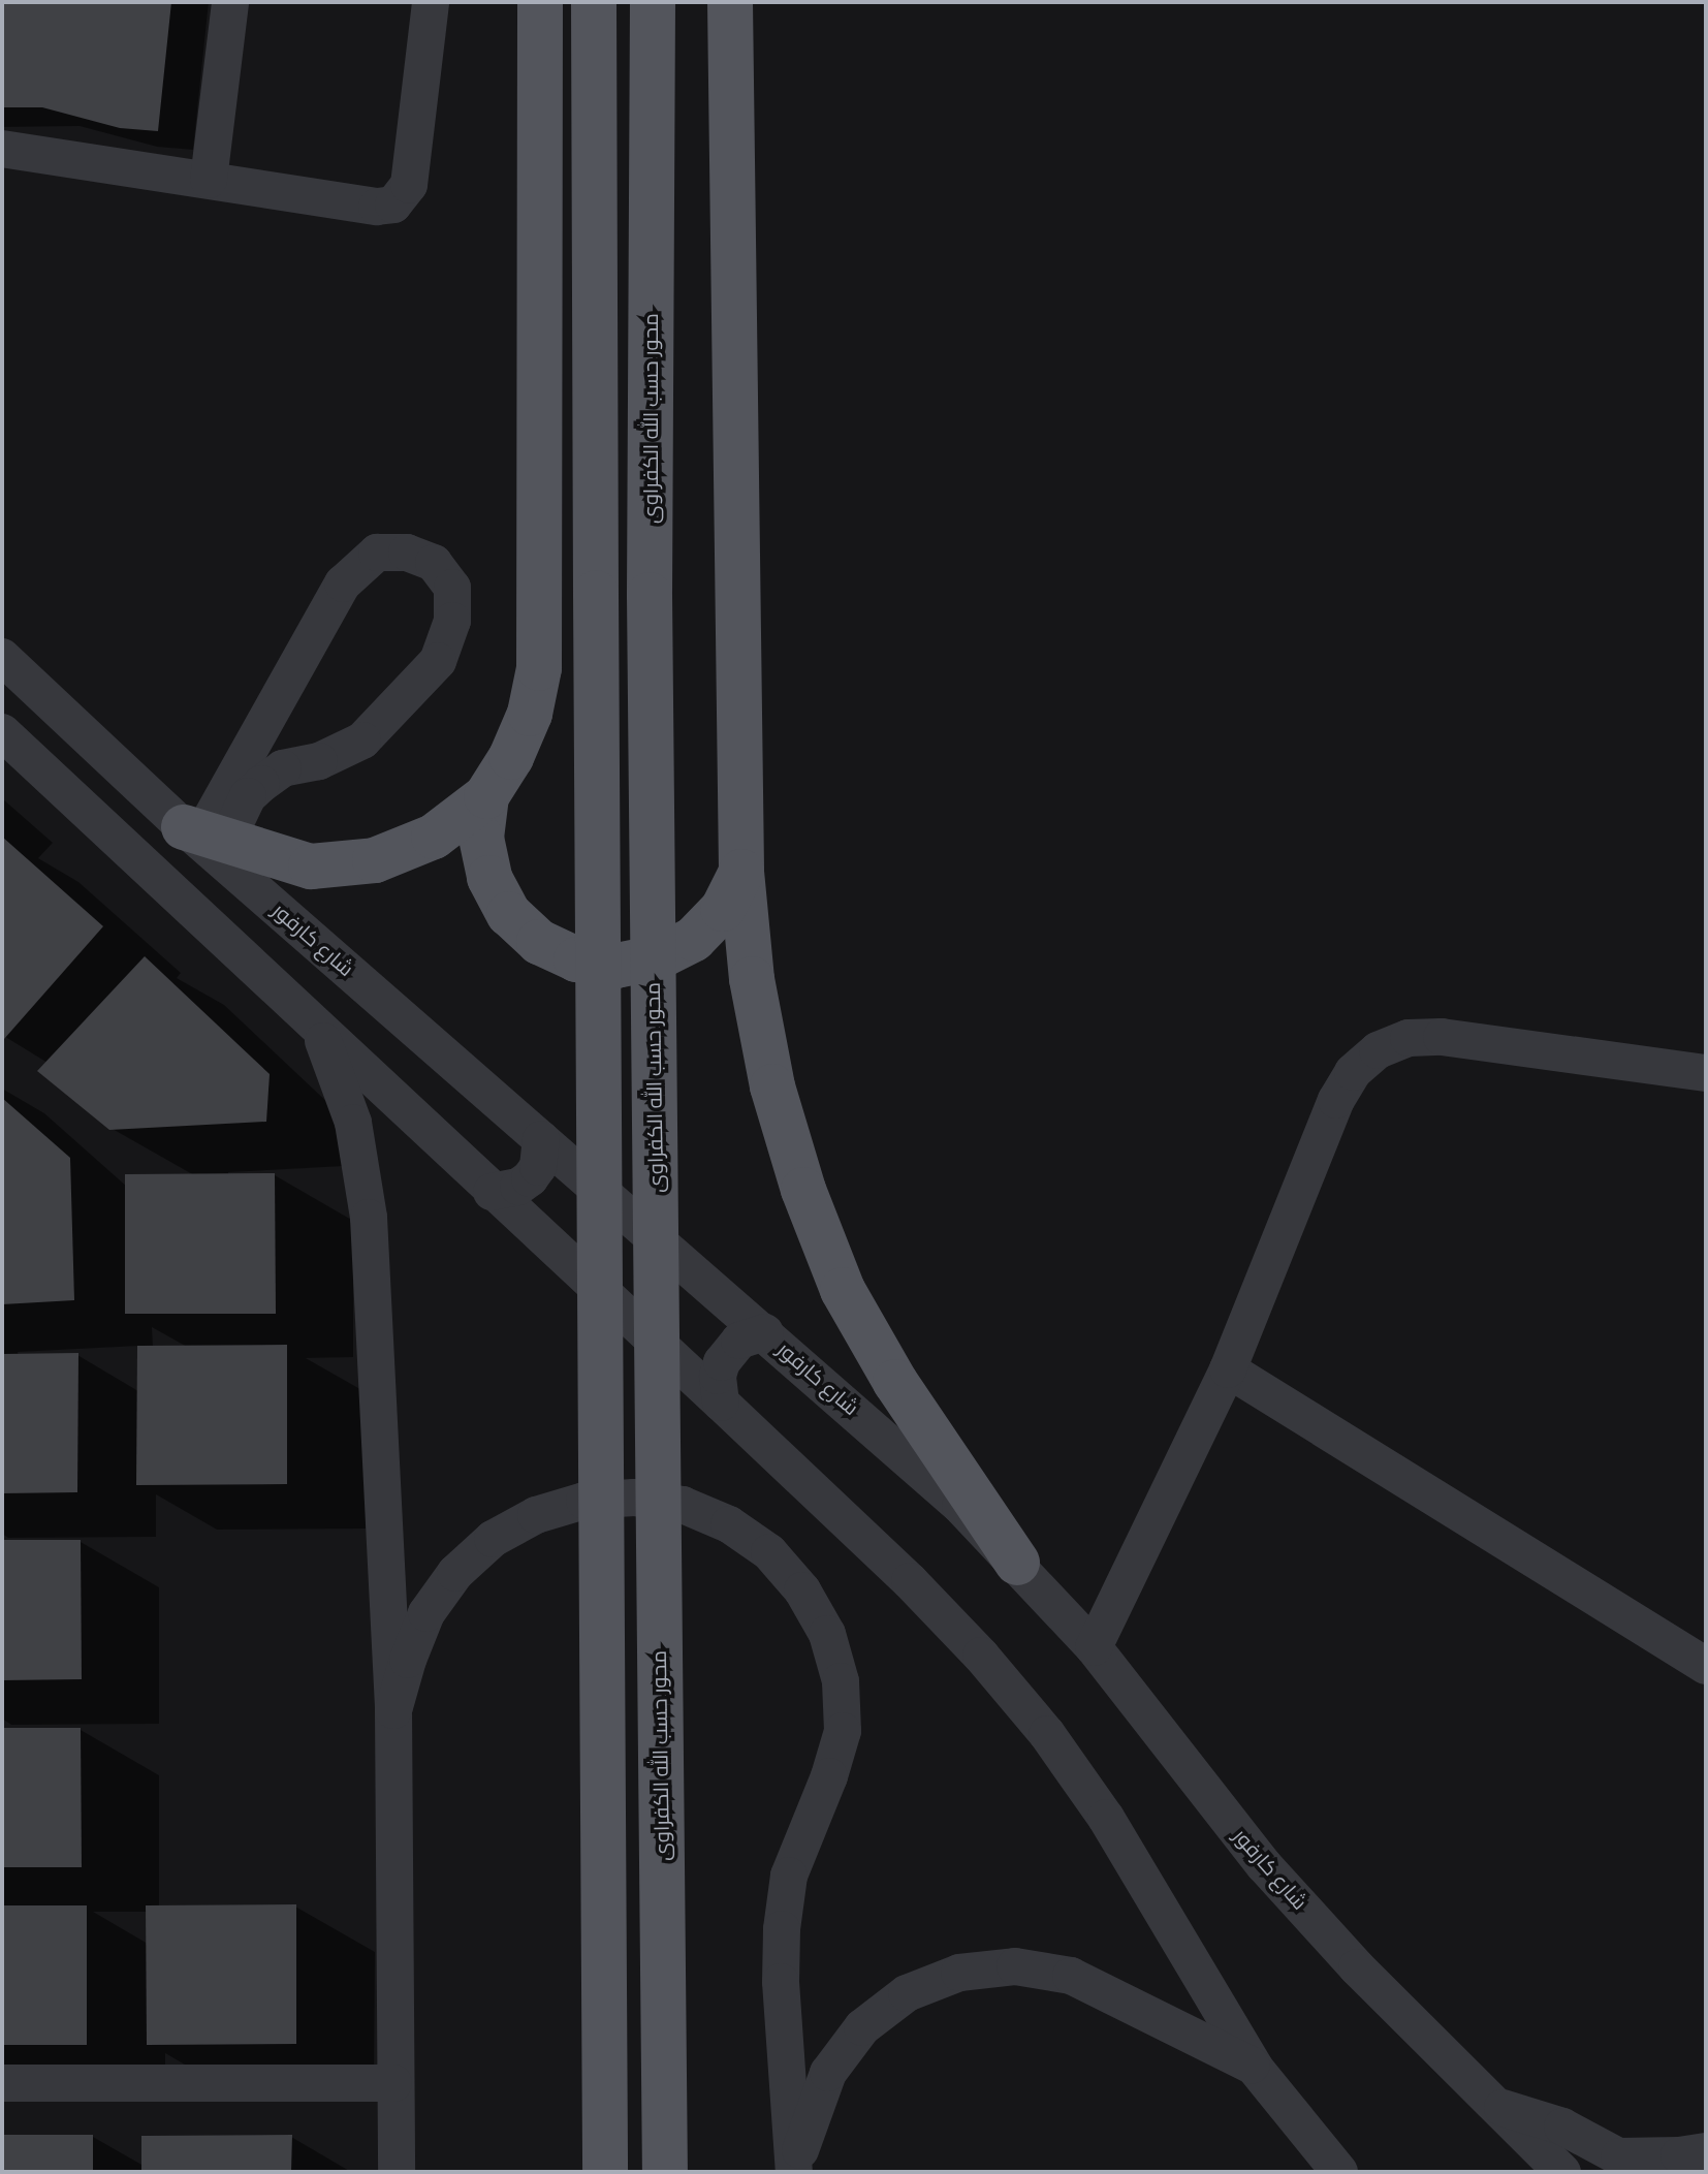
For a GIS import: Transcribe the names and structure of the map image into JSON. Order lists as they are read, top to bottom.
{
  "streets": {
    "main road": ["محور حسب الله الكفراوى"],
    "street": ["شارع كارفور"]
  }
}
